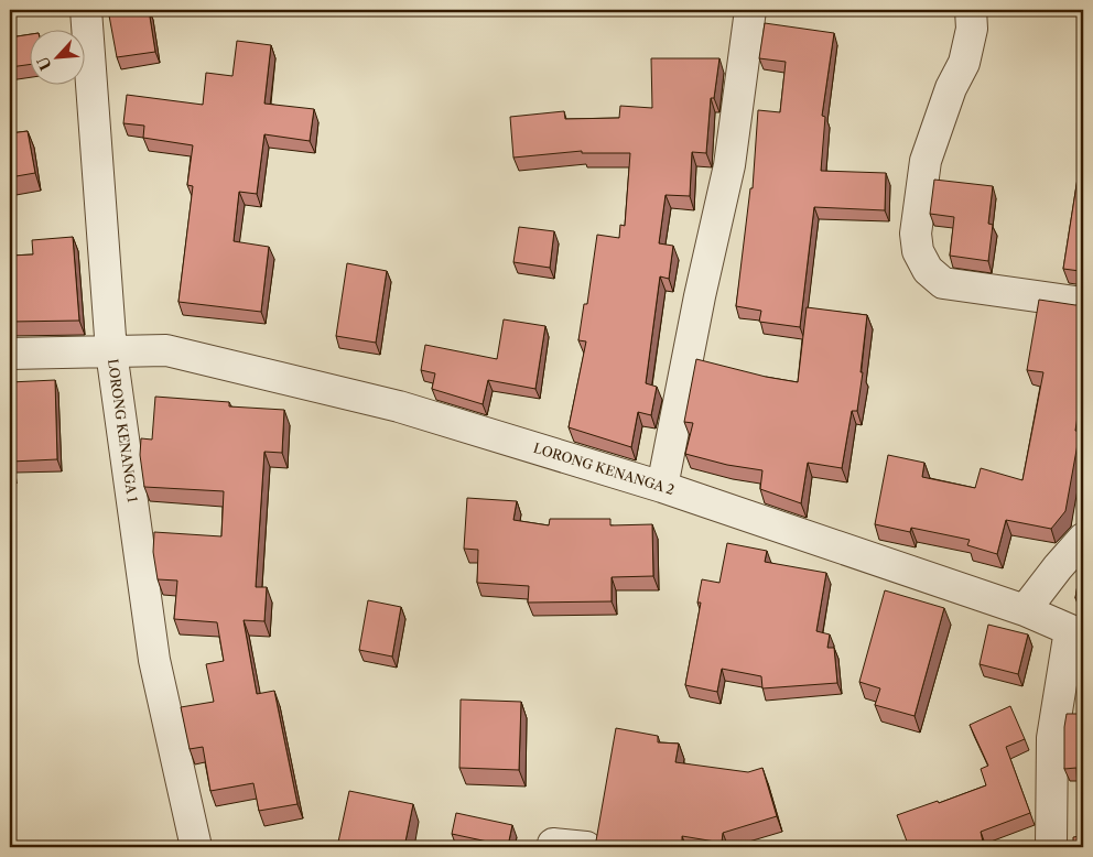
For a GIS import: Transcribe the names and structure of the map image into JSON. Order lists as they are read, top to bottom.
{
  "streets": {
    "street": ["LORONG KENANGA 1", "LORONG KENANGA 2"]
  },
  "crossings": [
    ["LORONG KENANGA 1", "LORONG KENANGA 2"]
  ],
  "north": "bottom left"
}
